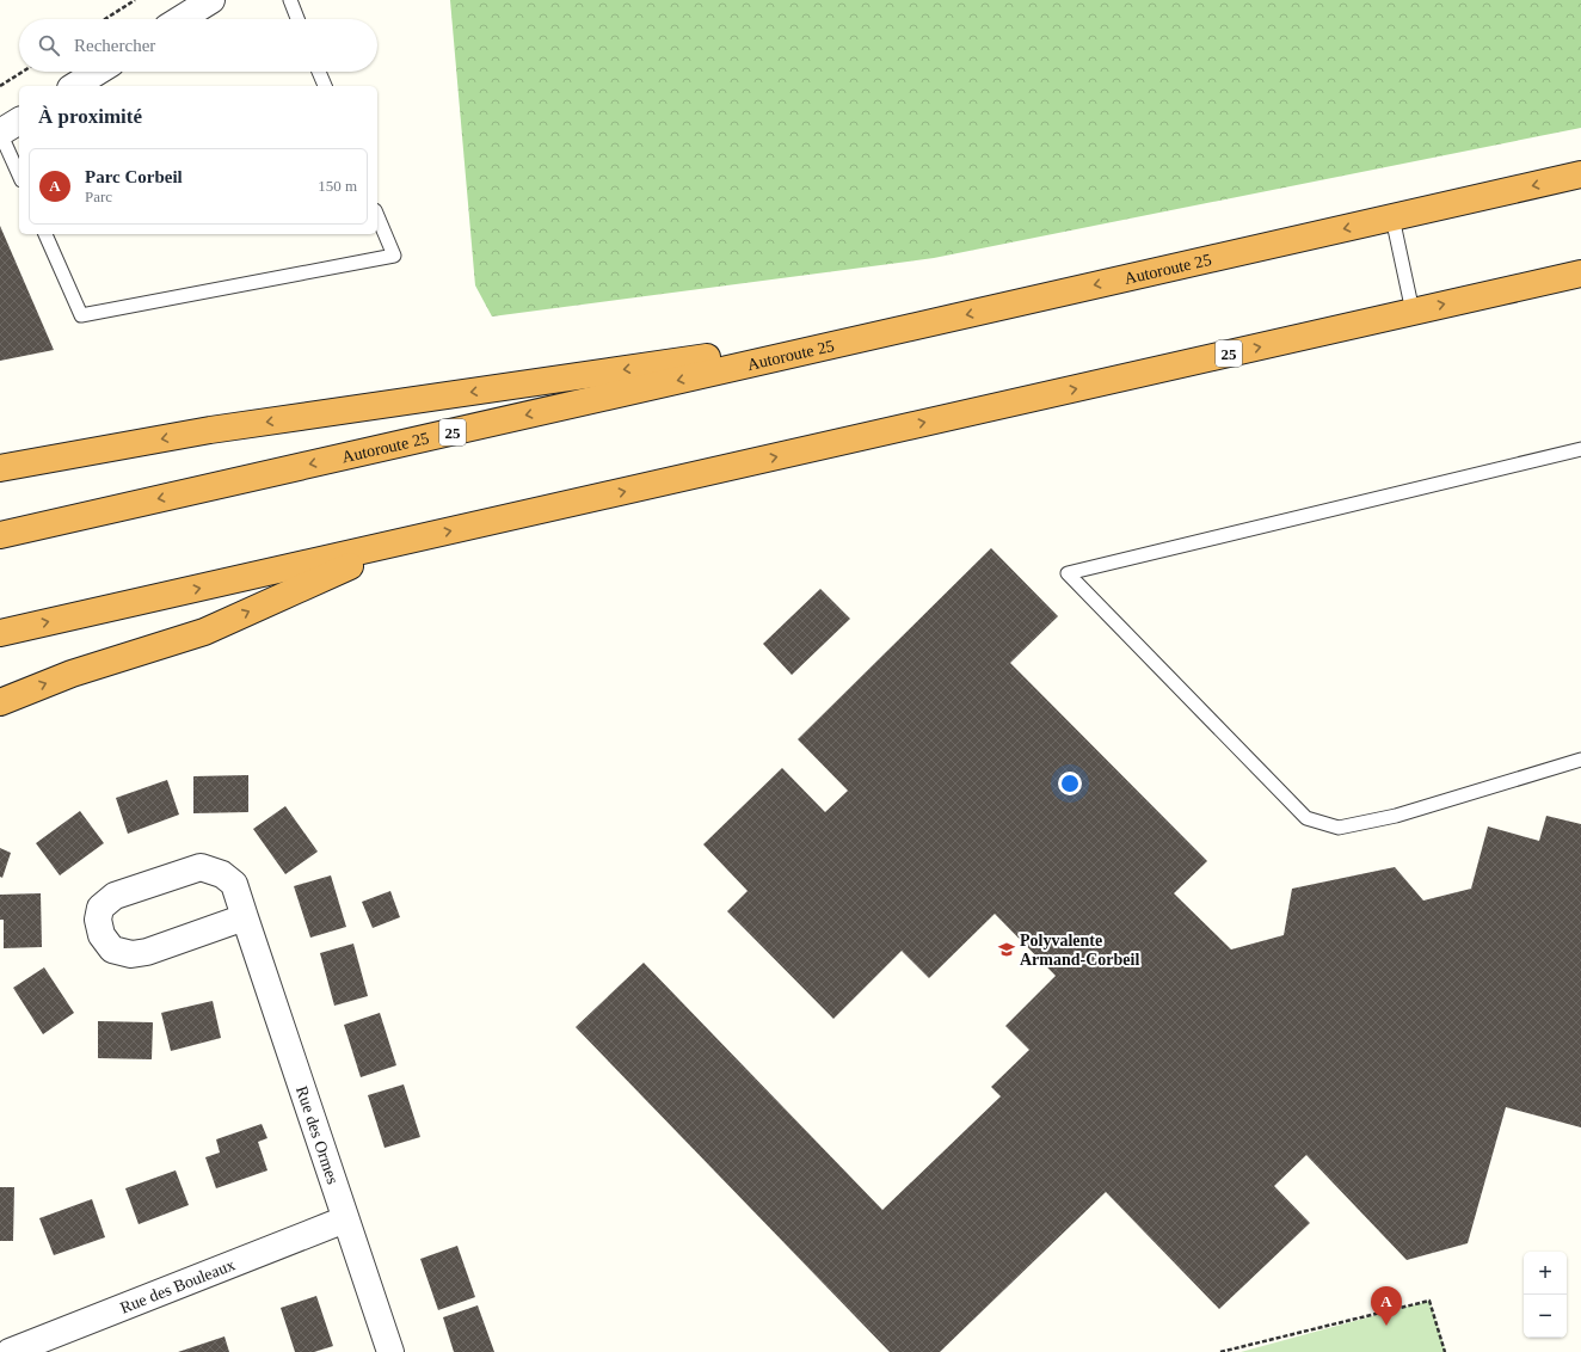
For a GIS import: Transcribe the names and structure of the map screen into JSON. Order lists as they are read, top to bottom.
{
  "streets": {
    "highway": ["Autoroute 25", "25"],
    "street": ["Rue des Ormes", "Rue des Bouleaux"]
  },
  "crossings": [
    ["Rue des Ormes", "Rue des Bouleaux"]
  ],
  "places": {
    "school or university": ["Polyvalente Armand-Corbeil"]
  },
  "page": {
    "search": "Rechercher",
    "heading": "À proximité",
    "list": [
      {
        "mark": "A",
        "name": "Parc Corbeil",
        "note": "Parc",
        "value": "150 m"
      }
    ],
    "map_buttons": ["+", "−"],
    "pins": "A"
  }
}
